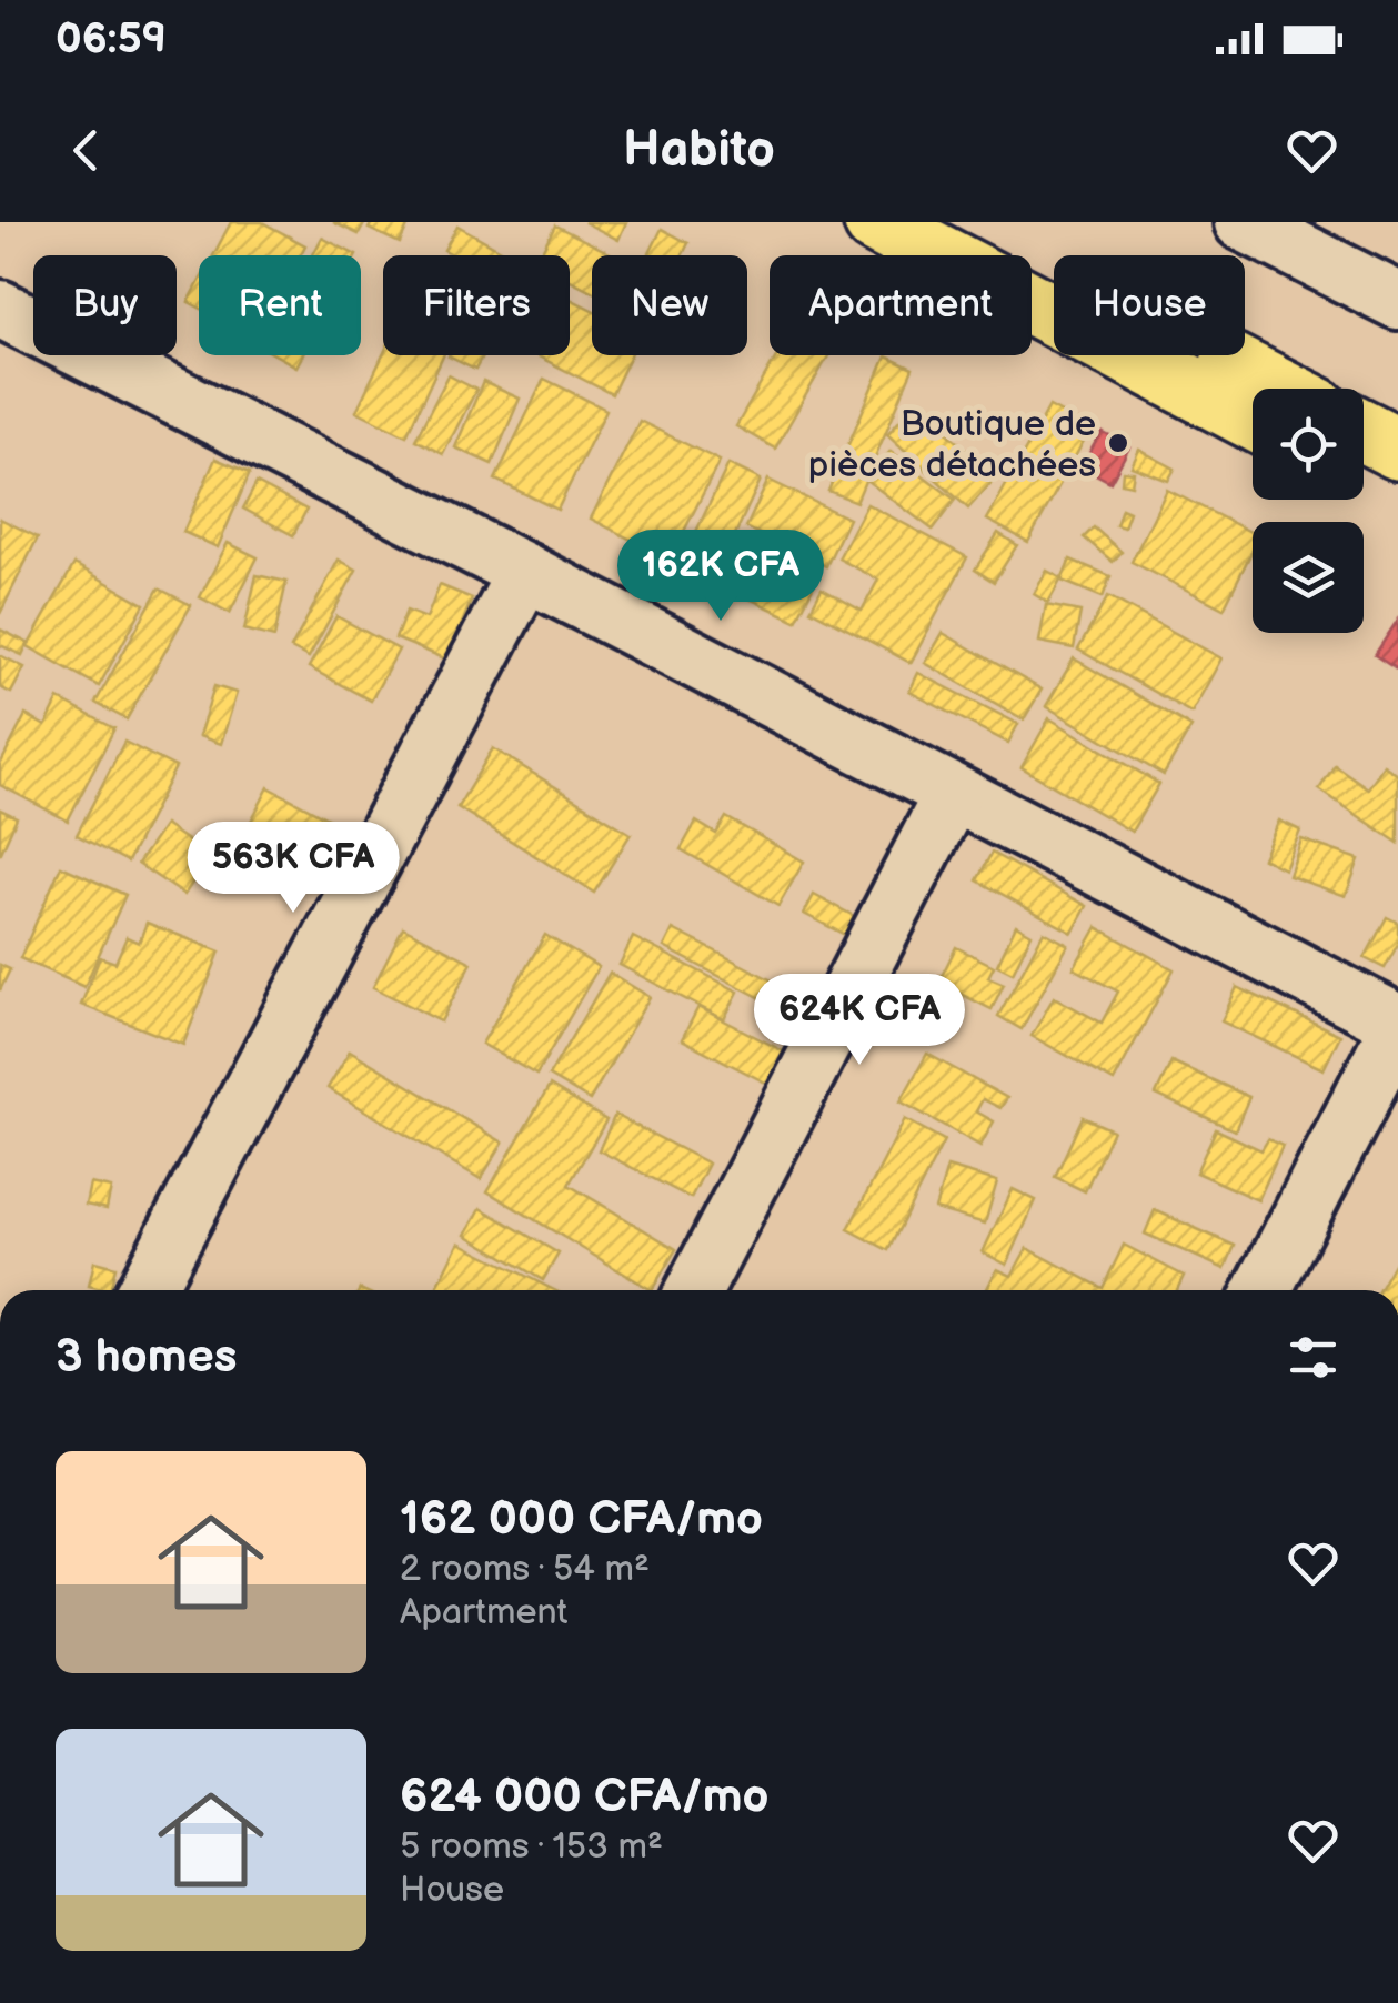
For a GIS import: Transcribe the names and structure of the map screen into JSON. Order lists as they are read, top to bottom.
{
  "places": ["Boutique de pièces détachées"],
  "page": {
    "status": "06:59",
    "header": "Habito",
    "chip": [
      "Buy",
      "Rent",
      "Filters",
      "New",
      "Apartment",
      "House"
    ],
    "price": ["162K CFA", "563K CFA", "624K CFA"],
    "heading": "3 homes",
    "list": [
      {
        "name": "162 000 CFA/mo",
        "note": "2 rooms · 54 m² · Apartment"
      },
      {
        "name": "624 000 CFA/mo",
        "note": "5 rooms · 153 m² · House"
      }
    ]
  }
}
